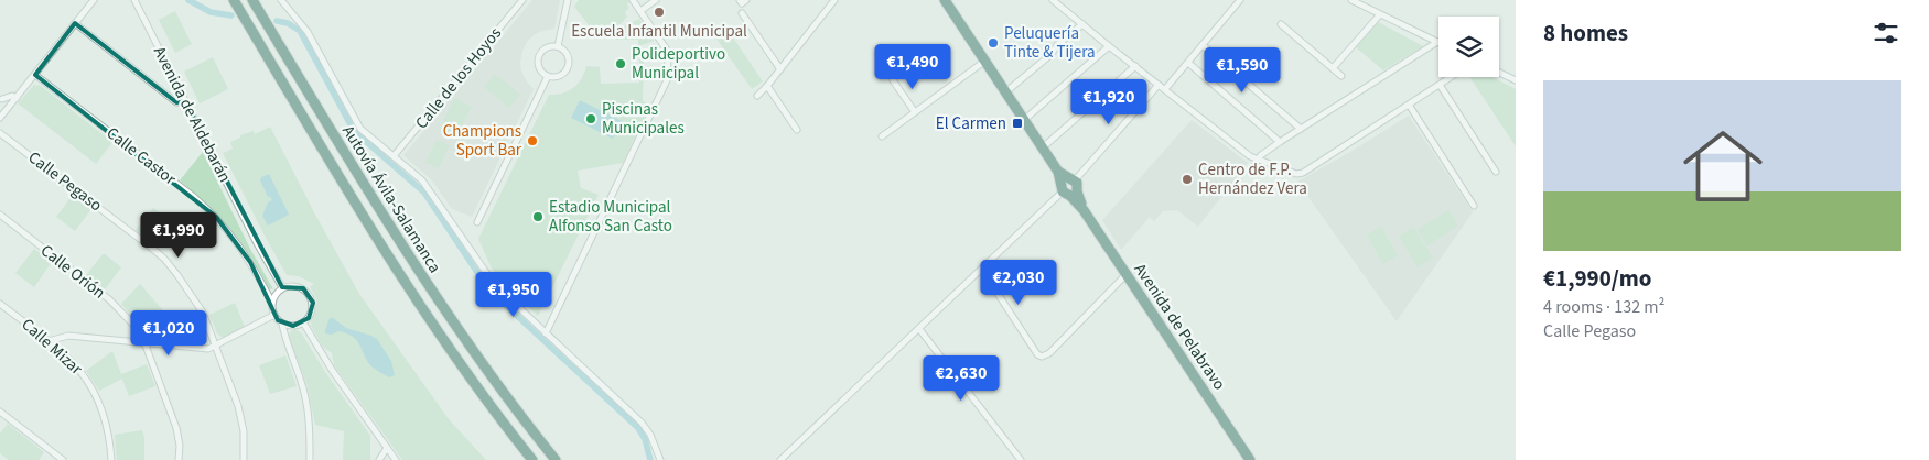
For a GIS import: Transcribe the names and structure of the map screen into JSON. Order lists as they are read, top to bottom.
{
  "streets": {
    "highway": ["Autovía Ávila-Salamanca", "Avenida de Pelabravo"],
    "street": [
      "Calle de los Hoyos",
      "Avenida de Aldebarán",
      "Calle Castor",
      "Calle Pegaso",
      "Calle Orión",
      "Calle Mizar"
    ]
  },
  "crossings": [
    ["Avenida de Aldebarán", "Calle Castor"]
  ],
  "places": {
    "other": [
      "Escuela Infantil Municipal",
      "Peluquería Tinte & Tijera",
      "Polideportivo Municipal",
      "Piscinas Municipales",
      "Champions Sport Bar",
      "Centro de F.P. Hernández Vera",
      "Estadio Municipal Alfonso San Casto"
    ],
    "transit": ["El Carmen"]
  },
  "page": {
    "heading": "8 homes",
    "price": [
      "€1,490",
      "€1,590",
      "€1,920",
      "€1,990",
      "€2,030",
      "€1,950",
      "€1,020",
      "€2,630"
    ],
    "list": [
      {
        "name": "€1,990/mo",
        "note": "4 rooms · 132 m² · Calle Pegaso"
      }
    ]
  }
}
